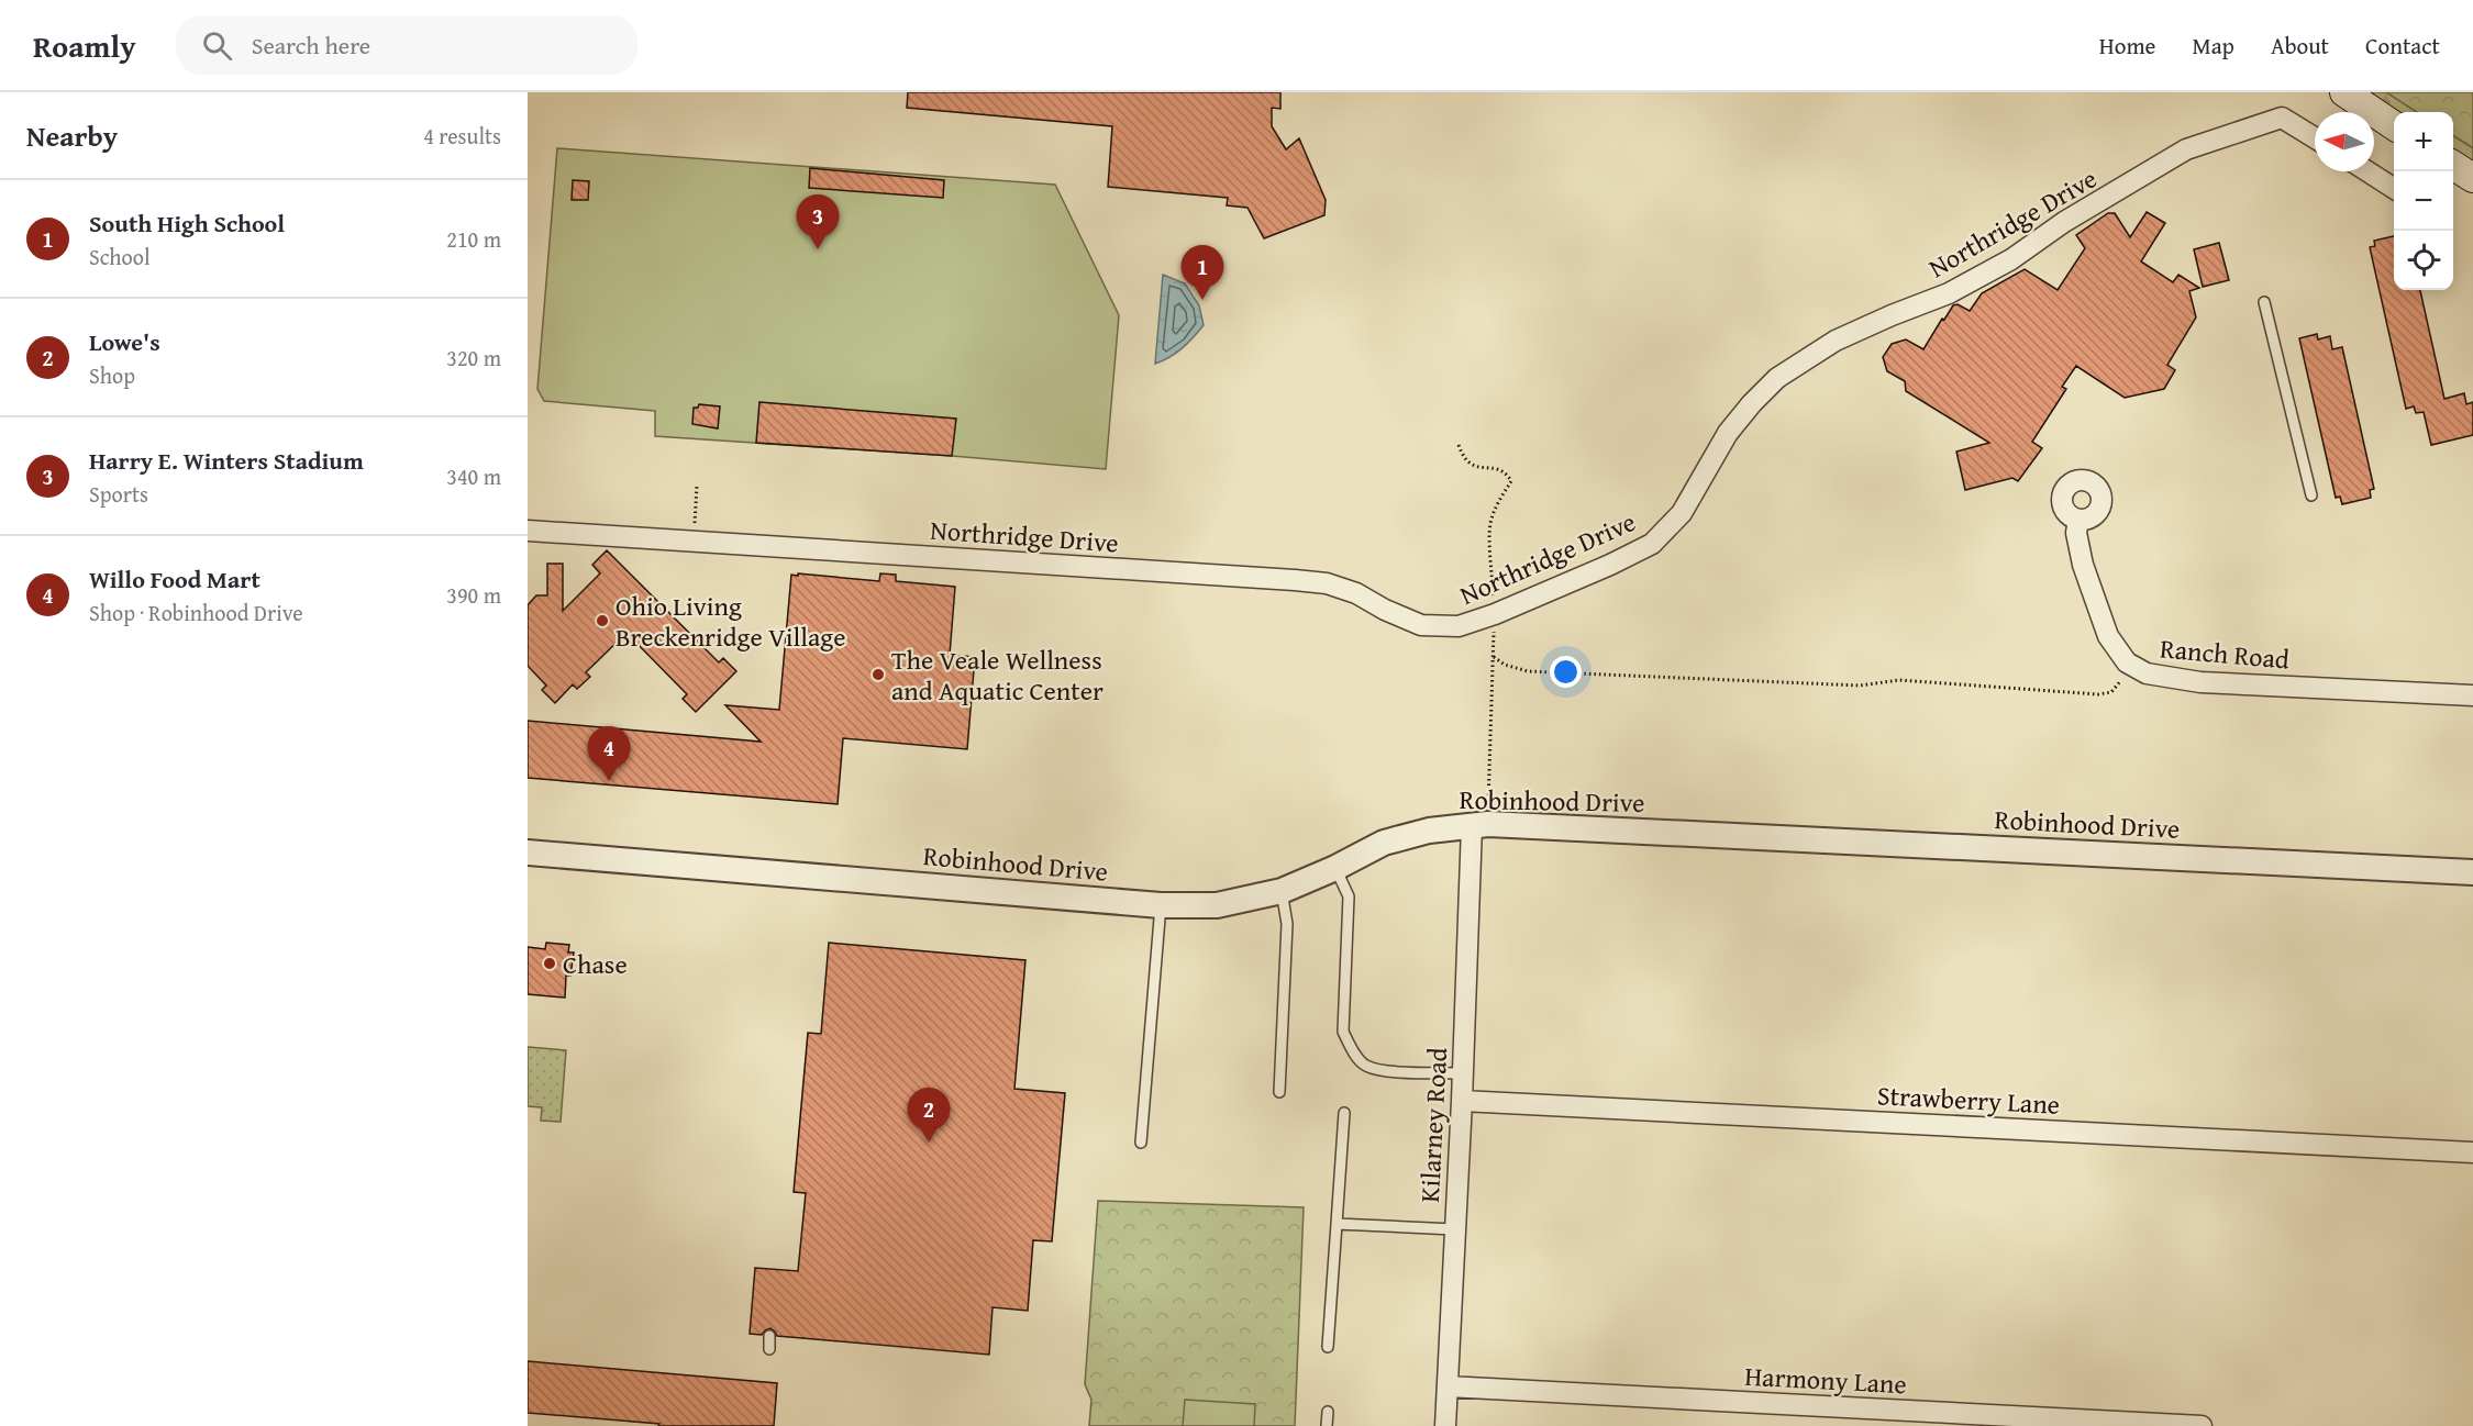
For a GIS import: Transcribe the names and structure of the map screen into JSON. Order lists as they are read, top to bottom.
{
  "streets": {
    "street": [
      "Northridge Drive",
      "Ranch Road",
      "Robinhood Drive",
      "Strawberry Lane",
      "Kilarney Road",
      "Harmony Lane"
    ]
  },
  "crossings": [
    ["Robinhood Drive", "Kilarney Road"],
    ["Strawberry Lane", "Kilarney Road"],
    ["Kilarney Road", "Harmony Lane"]
  ],
  "places": ["Ohio Living Breckenridge Village", "The Veale Wellness and Aquatic Center", "Chase"],
  "north": "left",
  "page": {
    "header": "Roamly",
    "search": "Search here",
    "nav": [
      "Home",
      "Map",
      "About",
      "Contact"
    ],
    "heading": ["Nearby", "4 results"],
    "map_buttons": ["+", "−"],
    "list": [
      {
        "mark": "1",
        "name": "South High School",
        "note": "School",
        "value": "210 m"
      },
      {
        "mark": "2",
        "name": "Lowe's",
        "note": "Shop",
        "value": "320 m"
      },
      {
        "mark": "3",
        "name": "Harry E. Winters Stadium",
        "note": "Sports",
        "value": "340 m"
      },
      {
        "mark": "4",
        "name": "Willo Food Mart",
        "note": "Shop · Robinhood Drive",
        "value": "390 m"
      }
    ],
    "pins": [
      "3",
      "1",
      "4",
      "2"
    ]
  }
}
